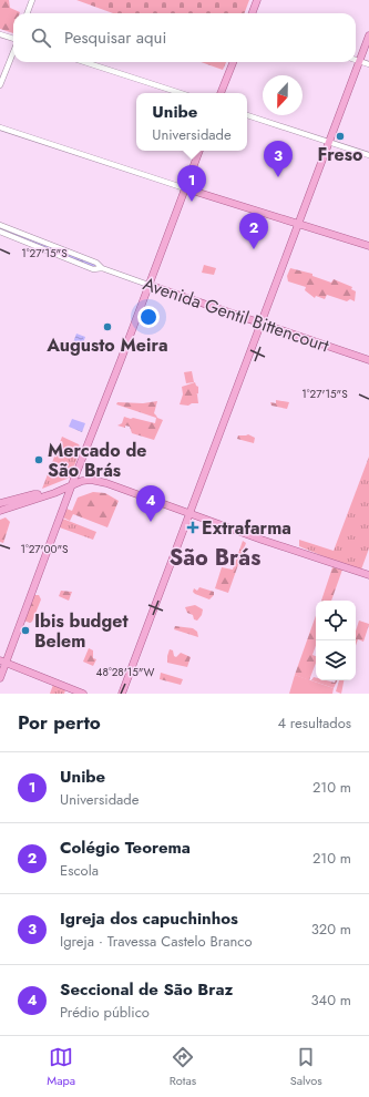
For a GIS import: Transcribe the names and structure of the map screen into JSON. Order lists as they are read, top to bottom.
{
  "streets": {
    "main road": ["Avenida Gentil Bittencourt"]
  },
  "districts": ["São Brás"],
  "places": {
    "other": [
      "Freso",
      "Augusto Meira",
      "Mercado de São Brás",
      "Ibis budget Belem"
    ],
    "health": ["Extrafarma"]
  },
  "north": "bottom",
  "page": {
    "search": "Pesquisar aqui",
    "popup": ["Unibe", "Universidade"],
    "pins": [
      "3",
      "1",
      "2",
      "4"
    ],
    "heading": ["Por perto", "4 resultados"],
    "list": [
      {
        "mark": "1",
        "name": "Unibe",
        "note": "Universidade",
        "value": "210 m"
      },
      {
        "mark": "2",
        "name": "Colégio Teorema",
        "note": "Escola",
        "value": "210 m"
      },
      {
        "mark": "3",
        "name": "Igreja dos capuchinhos",
        "note": "Igreja · Travessa Castelo Branco",
        "value": "320 m"
      },
      {
        "mark": "4",
        "name": "Seccional de São Braz",
        "note": "Prédio público",
        "value": "340 m"
      }
    ],
    "nav": ["Mapa", "Rotas", "Salvos"]
  },
  "coordinates": ["1°27'15\"S", "1°27'00\"S", "48°28'15\"W"]
}
